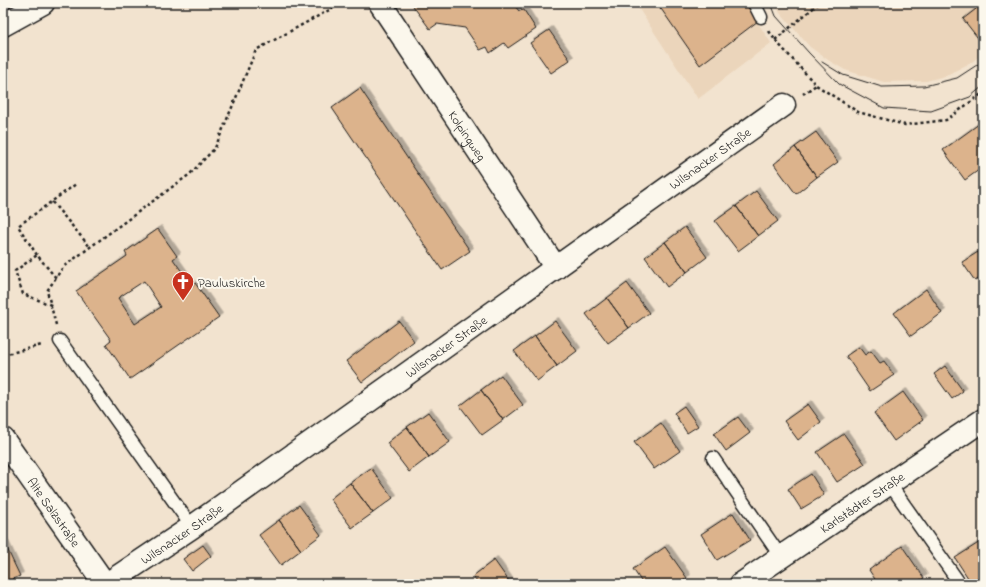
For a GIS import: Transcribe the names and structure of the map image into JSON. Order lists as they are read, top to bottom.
{
  "streets": {
    "street": [
      "Kolpingweg",
      "Wilsnacker Straße",
      "Karlstädter Straße",
      "Alte Salzstraße"
    ]
  },
  "crossings": [
    ["Kolpingweg", "Wilsnacker Straße"],
    ["Wilsnacker Straße", "Alte Salzstraße"]
  ],
  "places": {
    "church": ["Pauluskirche"]
  }
}
